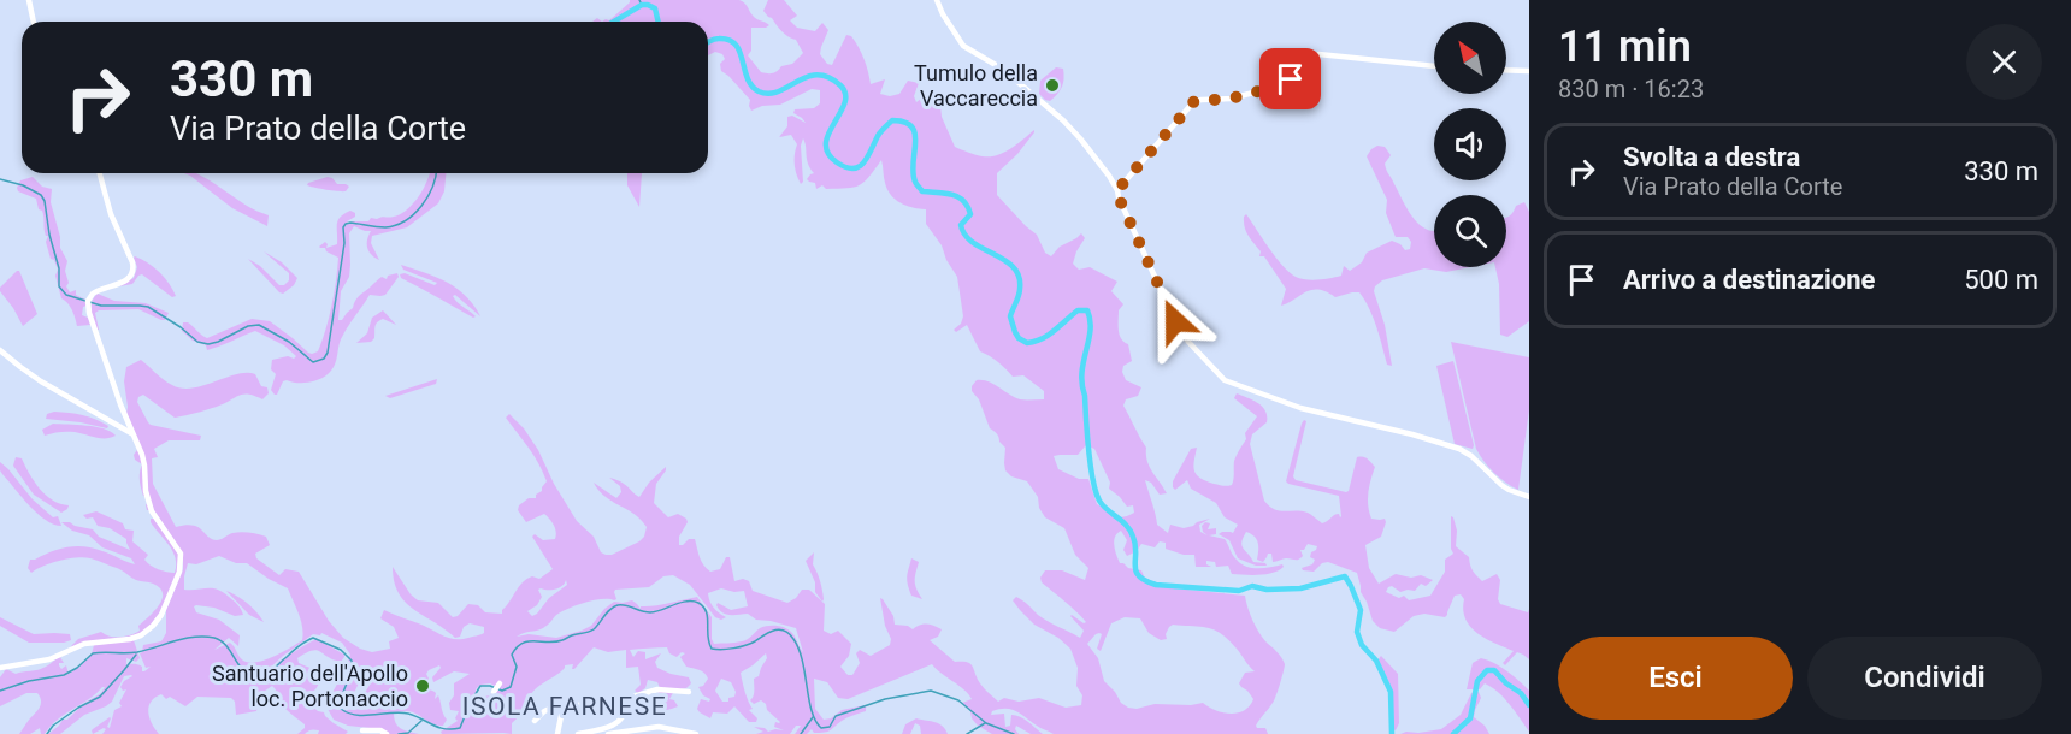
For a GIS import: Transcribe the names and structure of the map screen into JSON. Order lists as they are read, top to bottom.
{
  "districts": ["ISOLA FARNESE"],
  "places": ["Tumulo della Vaccareccia", "Santuario dell'Apollo loc. Portonaccio"],
  "north": "top left",
  "page": {
    "heading": ["11 min", "830 m · 16:23"],
    "turn": ["330 m", "Via Prato della Corte"],
    "list": [
      {
        "name": "Svolta a destra",
        "note": "Via Prato della Corte",
        "value": "330 m"
      },
      {
        "name": "Arrivo a destinazione",
        "value": "500 m"
      }
    ],
    "buttons": ["Esci", "Condividi"]
  }
}
